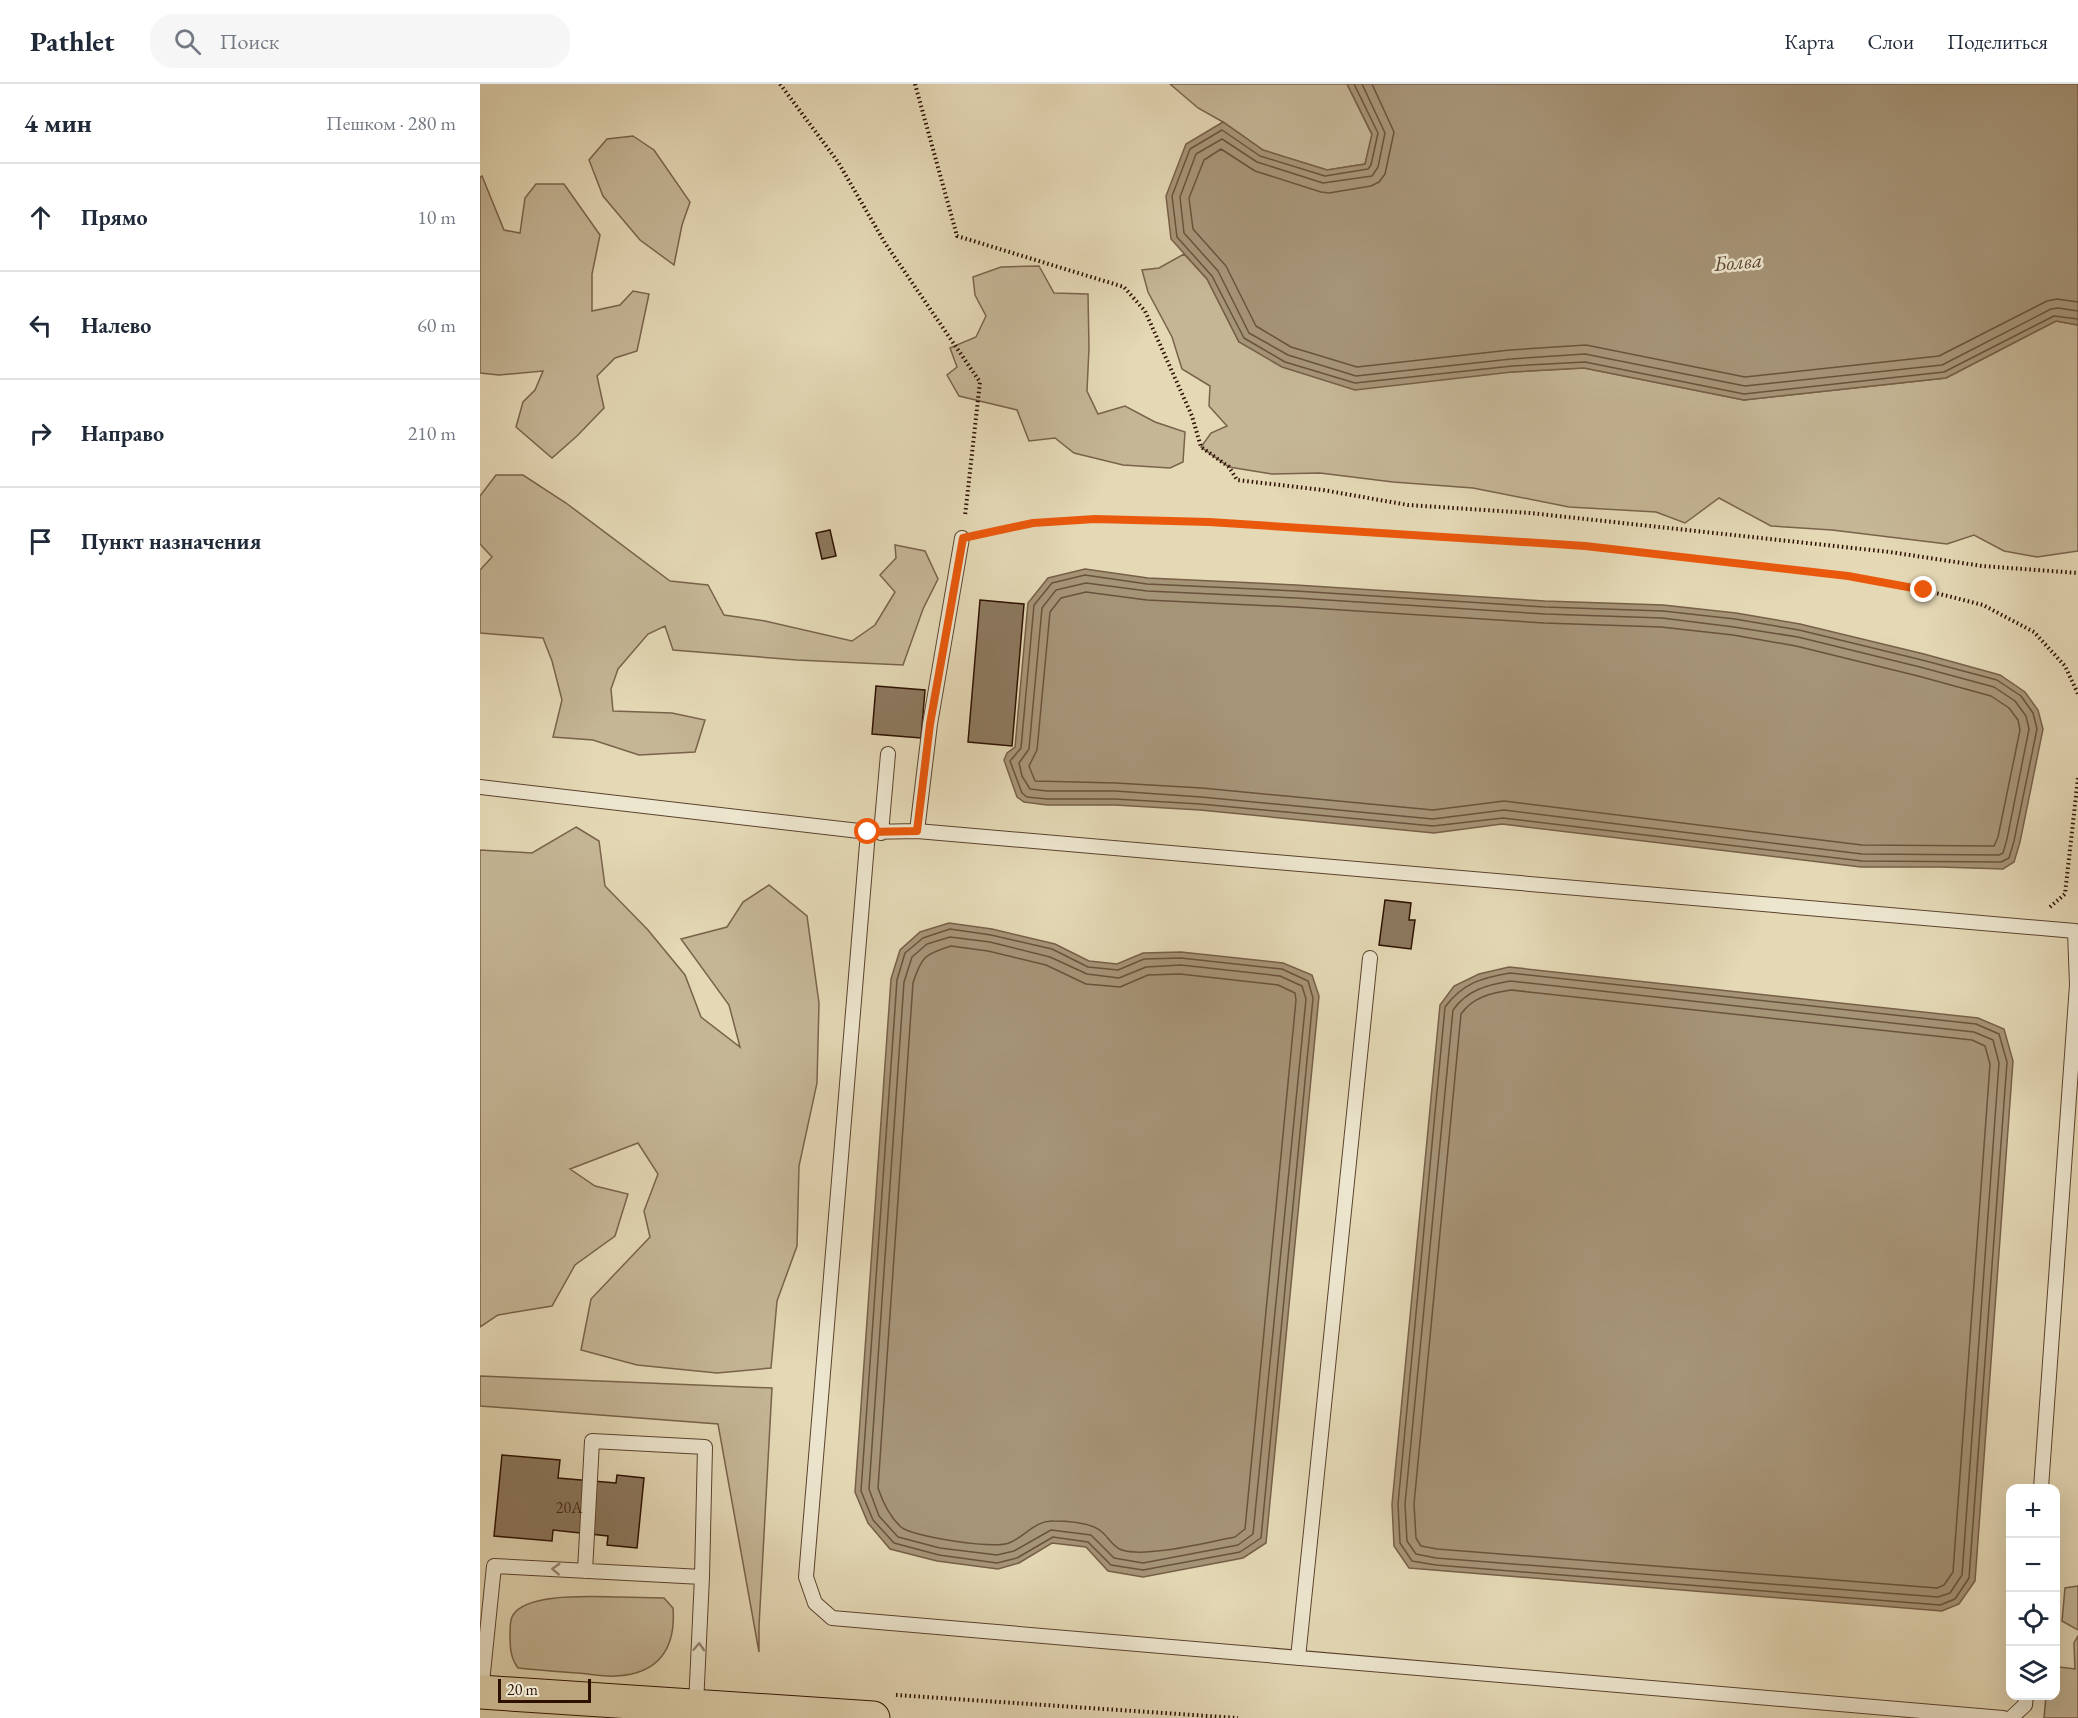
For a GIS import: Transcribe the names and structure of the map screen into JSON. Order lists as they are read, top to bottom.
{
  "water": ["Болва"],
  "house_numbers": ["20А"],
  "scale_bar": "20 m",
  "page": {
    "header": "Pathlet",
    "search": "Поиск",
    "nav": ["Карта", "Слои", "Поделиться"],
    "heading": ["4 мин", "Пешком · 280 m"],
    "list": [
      ["Прямо", "10 m"],
      ["Налево", "60 m"],
      ["Направо", "210 m"],
      "Пункт назначения"
    ],
    "map_buttons": ["+", "−"],
    "scale": "20 m"
  }
}
